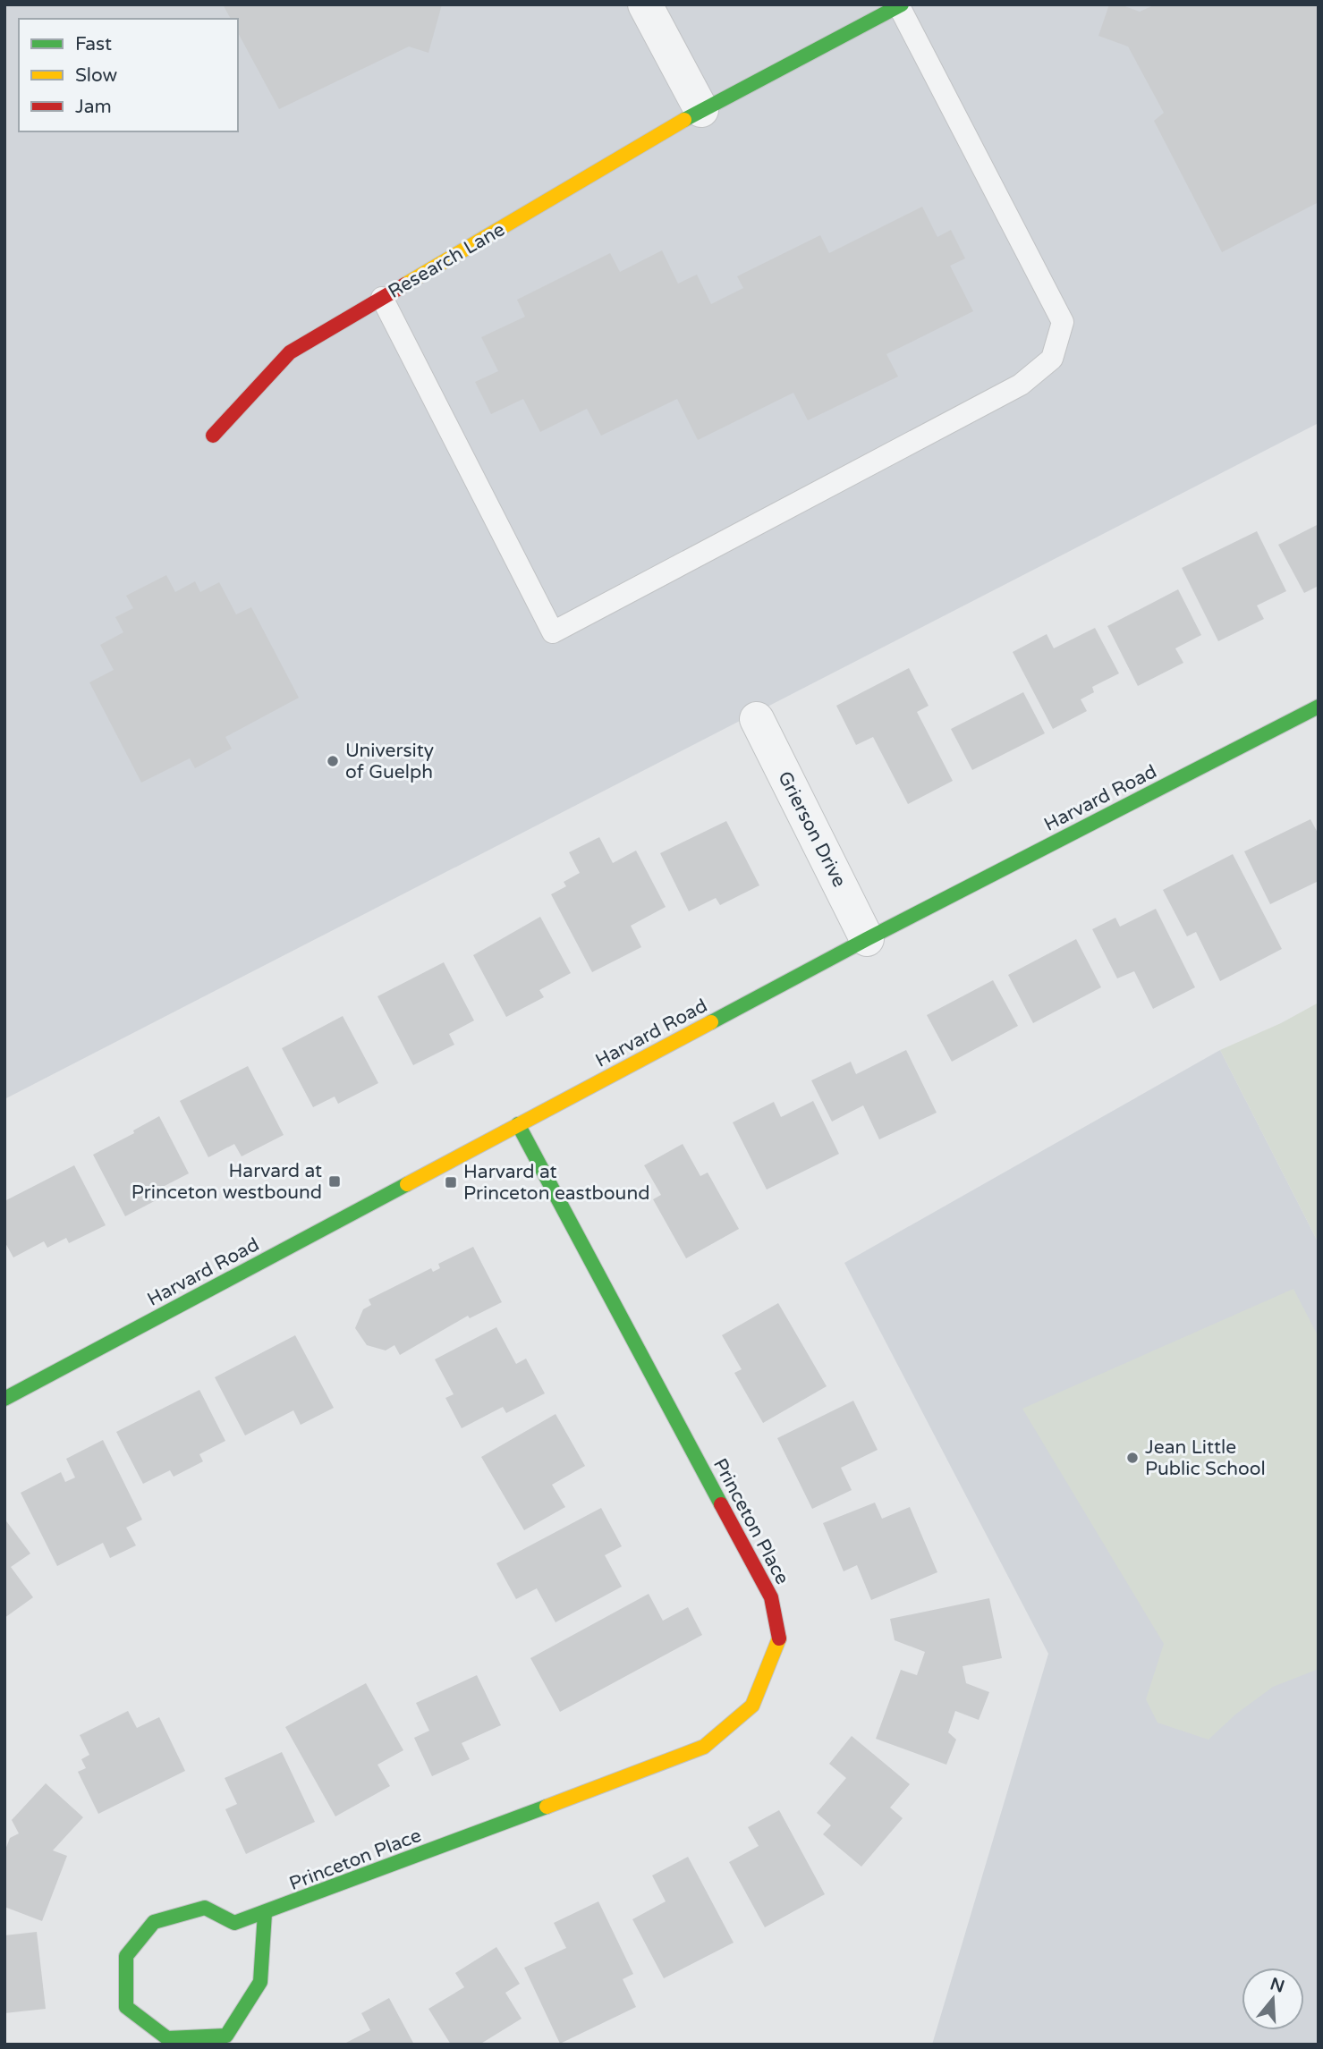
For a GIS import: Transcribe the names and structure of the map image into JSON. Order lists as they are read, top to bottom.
{
  "streets": {
    "street": [
      "Research Lane",
      "Harvard Road",
      "Grierson Drive",
      "Princeton Place"
    ]
  },
  "crossings": [
    ["Harvard Road", "Grierson Drive"],
    ["Harvard Road", "Princeton Place"]
  ],
  "places": {
    "other": ["University of Guelph", "Jean Little Public School"],
    "transit": ["Harvard at Princeton westbound", "Harvard at Princeton eastbound"]
  },
  "legend": ["Fast", "Slow", "Jam"],
  "north": "top"
}
